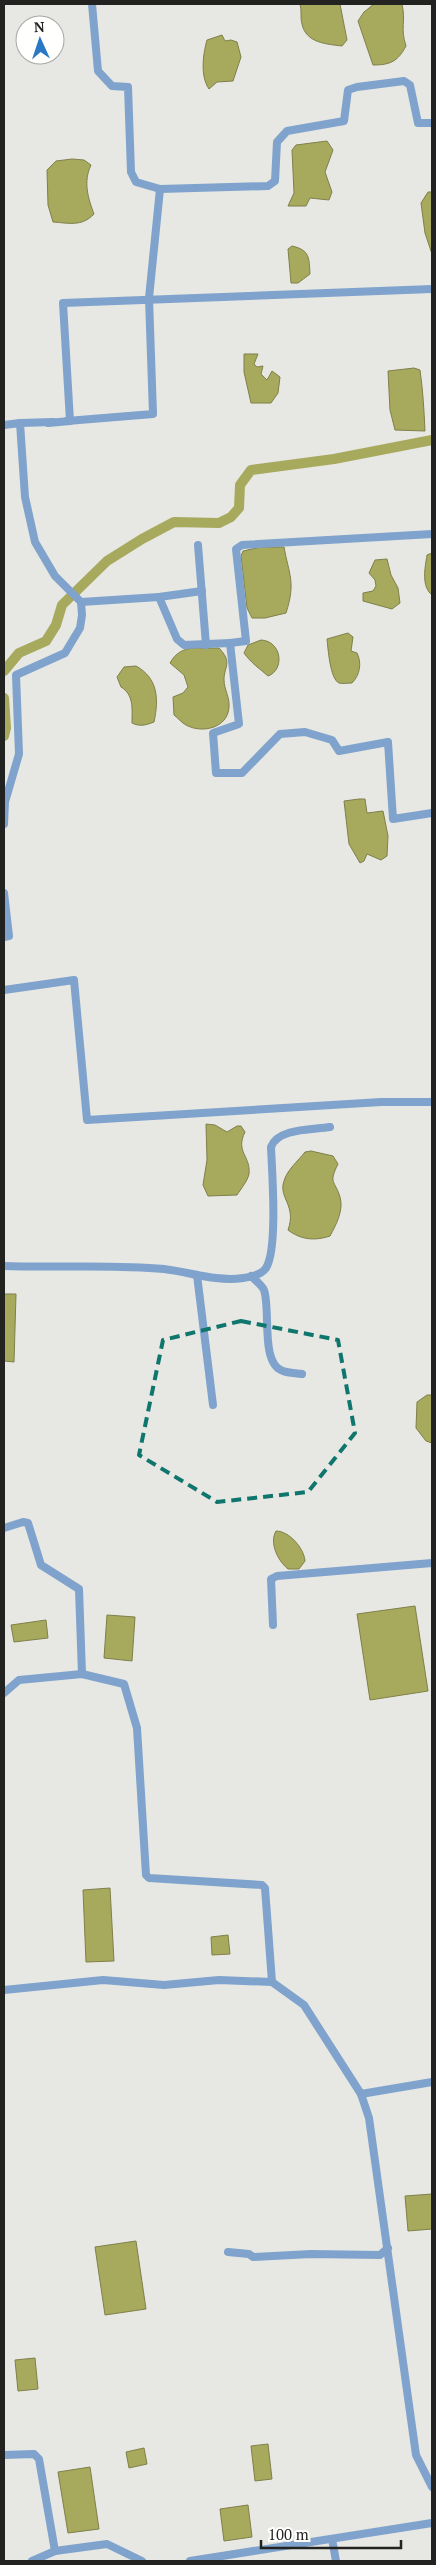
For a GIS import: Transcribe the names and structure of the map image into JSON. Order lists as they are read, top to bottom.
{
  "scale_bar": "100 m",
  "north": "top"
}
